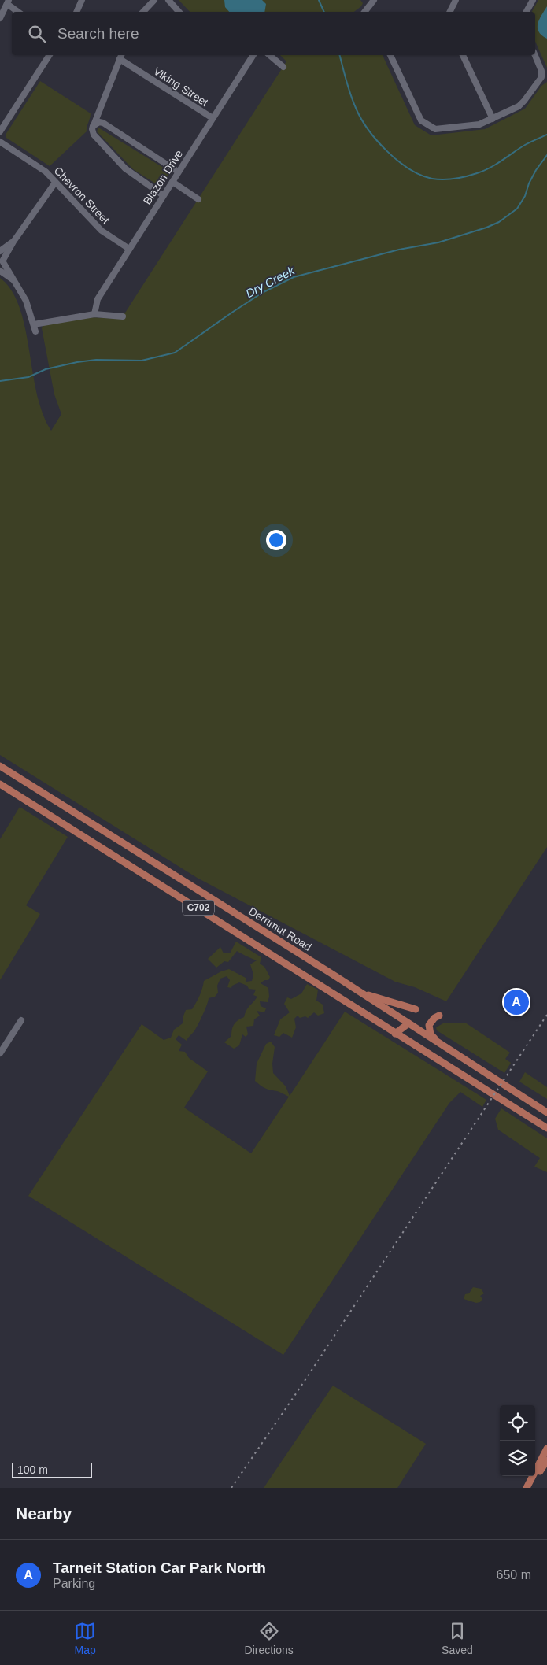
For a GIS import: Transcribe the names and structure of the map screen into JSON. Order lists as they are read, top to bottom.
{
  "streets": {
    "main road": ["C702", "Derrimut Road"],
    "street": ["Viking Street", "Blazon Drive", "Chevron Street"]
  },
  "crossings": [
    ["Viking Street", "Blazon Drive"],
    ["Blazon Drive", "Chevron Street"]
  ],
  "water": ["Dry Creek"],
  "scale_bar": "100 m",
  "page": {
    "search": "Search here",
    "pins": "A",
    "scale": "100 m",
    "heading": "Nearby",
    "list": [
      {
        "mark": "A",
        "name": "Tarneit Station Car Park North",
        "note": "Parking",
        "value": "650 m"
      }
    ],
    "nav": ["Map", "Directions", "Saved"]
  }
}
